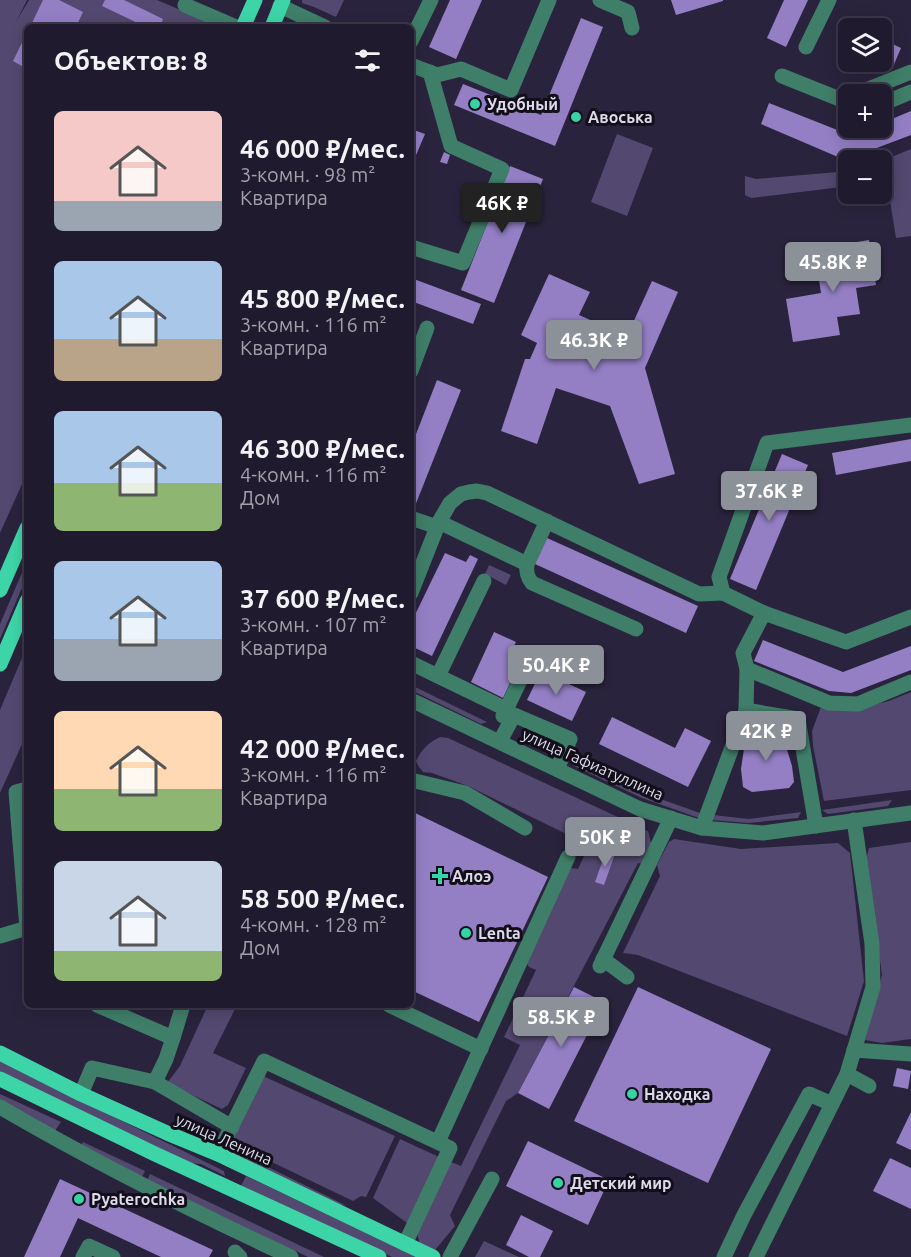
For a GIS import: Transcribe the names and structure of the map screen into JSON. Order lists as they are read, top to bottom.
{
  "streets": {
    "main road": ["улица Ленина"],
    "street": ["улица Гафиатуллина"]
  },
  "places": {
    "other": [
      "Удобный",
      "Авоська",
      "Lenta",
      "Находка",
      "Детский мир",
      "Pyaterochka"
    ],
    "health": ["Алоэ"]
  },
  "page": {
    "map_buttons": ["+", "−"],
    "heading": "Объектов: 8",
    "list": [
      {
        "name": "46 000 ₽/мес.",
        "note": "3-комн. · 98 m² · Квартира"
      },
      {
        "name": "45 800 ₽/мес.",
        "note": "3-комн. · 116 m² · Квартира"
      },
      {
        "name": "46 300 ₽/мес.",
        "note": "4-комн. · 116 m² · Дом"
      },
      {
        "name": "37 600 ₽/мес.",
        "note": "3-комн. · 107 m² · Квартира"
      },
      {
        "name": "42 000 ₽/мес.",
        "note": "3-комн. · 116 m² · Квартира"
      },
      {
        "name": "58 500 ₽/мес.",
        "note": "4-комн. · 128 m² · Дом"
      }
    ],
    "price": [
      "46K ₽",
      "45.8K ₽",
      "46.3K ₽",
      "37.6K ₽",
      "50.4K ₽",
      "42K ₽",
      "50K ₽",
      "58.5K ₽"
    ]
  }
}
